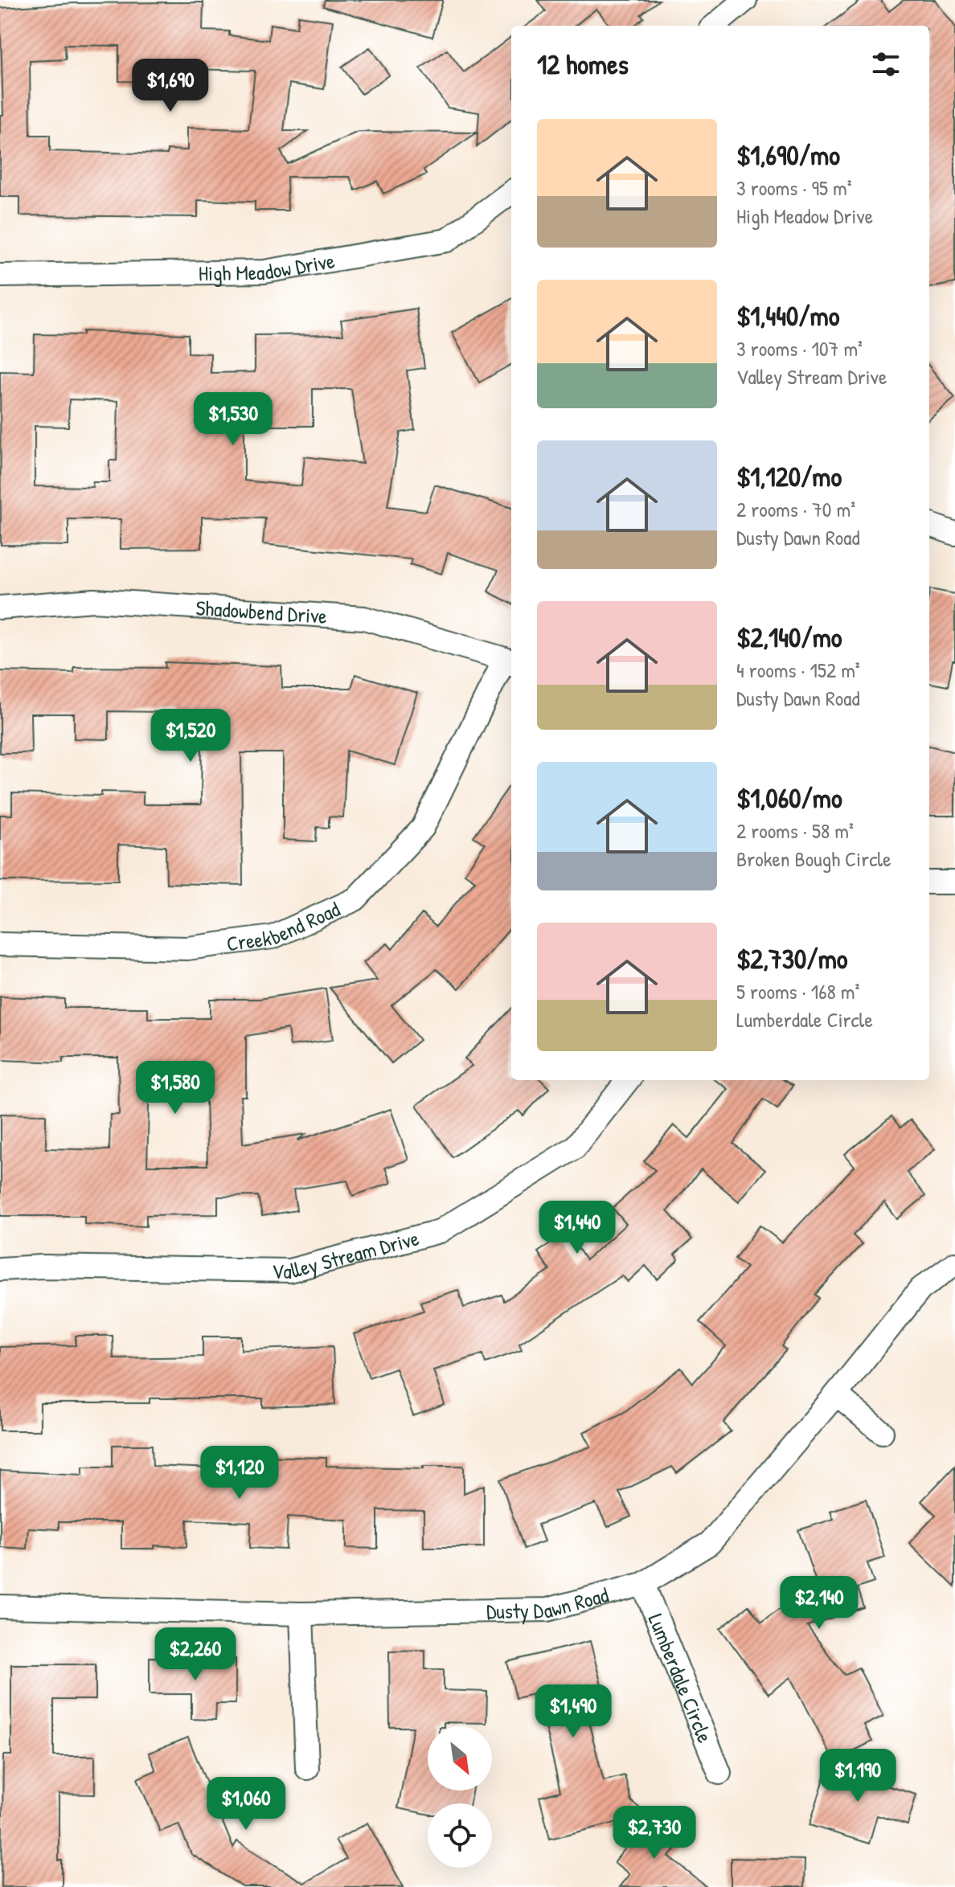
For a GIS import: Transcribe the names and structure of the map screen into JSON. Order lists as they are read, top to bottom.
{
  "streets": {
    "street": [
      "High Meadow Drive",
      "Shadowbend Drive",
      "Creekbend Road",
      "Valley Stream Drive",
      "Dusty Dawn Road",
      "Lumberdale Circle"
    ]
  },
  "crossings": [
    ["Shadowbend Drive", "Creekbend Road"],
    ["Dusty Dawn Road", "Lumberdale Circle"]
  ],
  "north": "bottom right",
  "page": {
    "heading": "12 homes",
    "price": [
      "$1,690",
      "$1,530",
      "$1,520",
      "$1,580",
      "$1,440",
      "$1,120",
      "$2,140",
      "$2,260",
      "$1,490",
      "$1,190",
      "$1,060",
      "$2,730"
    ],
    "list": [
      {
        "name": "$1,690/mo",
        "note": "3 rooms · 95 m² · High Meadow Drive"
      },
      {
        "name": "$1,440/mo",
        "note": "3 rooms · 107 m² · Valley Stream Drive"
      },
      {
        "name": "$1,120/mo",
        "note": "2 rooms · 70 m² · Dusty Dawn Road"
      },
      {
        "name": "$2,140/mo",
        "note": "4 rooms · 152 m² · Dusty Dawn Road"
      },
      {
        "name": "$1,060/mo",
        "note": "2 rooms · 58 m² · Broken Bough Circle"
      },
      {
        "name": "$2,730/mo",
        "note": "5 rooms · 168 m² · Lumberdale Circle"
      }
    ]
  }
}
